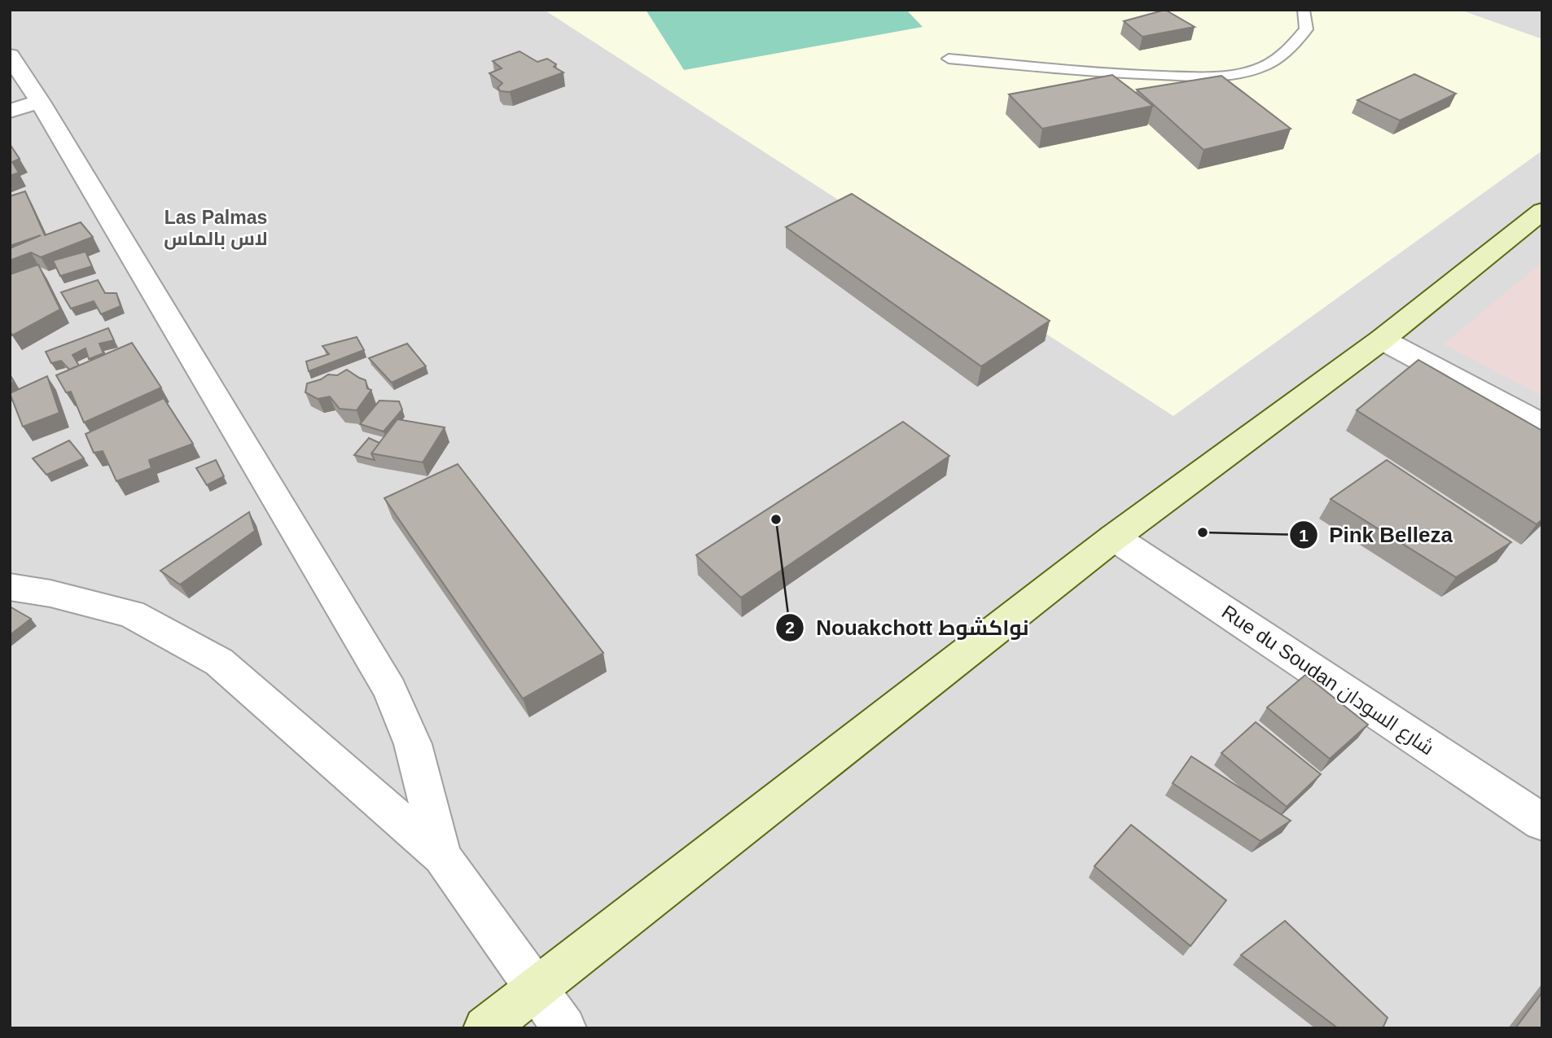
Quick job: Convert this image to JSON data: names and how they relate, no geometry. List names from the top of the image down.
{
  "streets": {
    "street": ["Rue du Soudan شارع السودان"]
  },
  "districts": ["Las Palmas لاس بالماس"],
  "places": ["Nouakchott نواكشوط", "Pink Belleza"]
}
